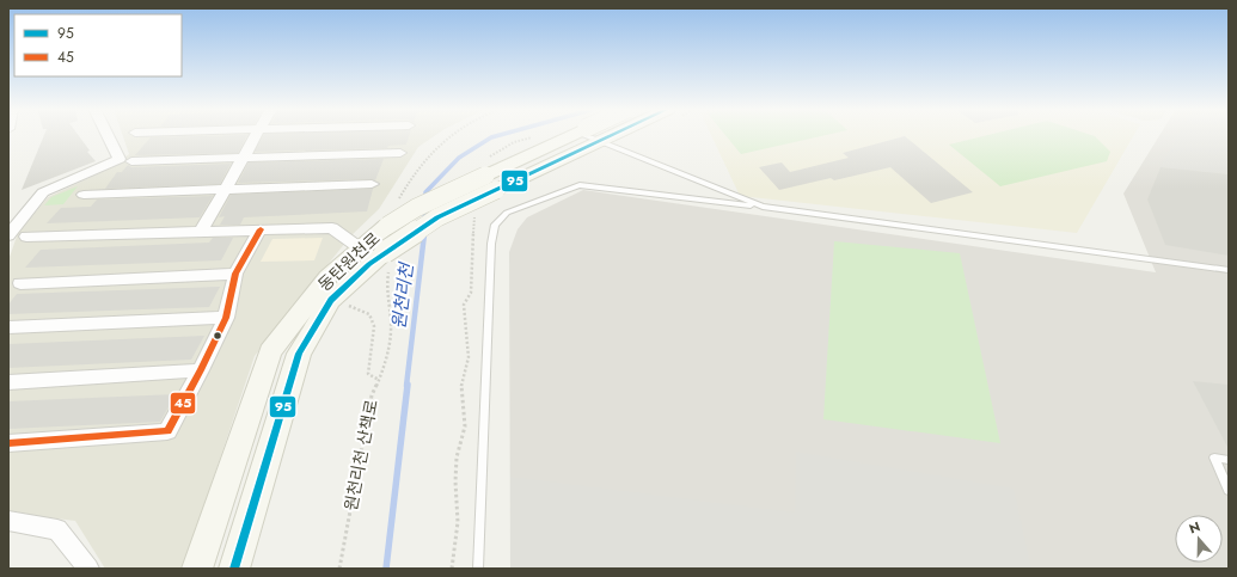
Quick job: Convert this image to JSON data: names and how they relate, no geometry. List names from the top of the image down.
{
  "streets": {
    "main road": ["동탄원천로"],
    "path": ["원천리천 산책로"]
  },
  "crossings": [
    ["동탄원천로", "원천리천 산책로"]
  ],
  "water": ["원천리천"],
  "lines": ["transit line 95", "transit line 45"],
  "legend": ["95", "45"],
  "north": "top"
}
